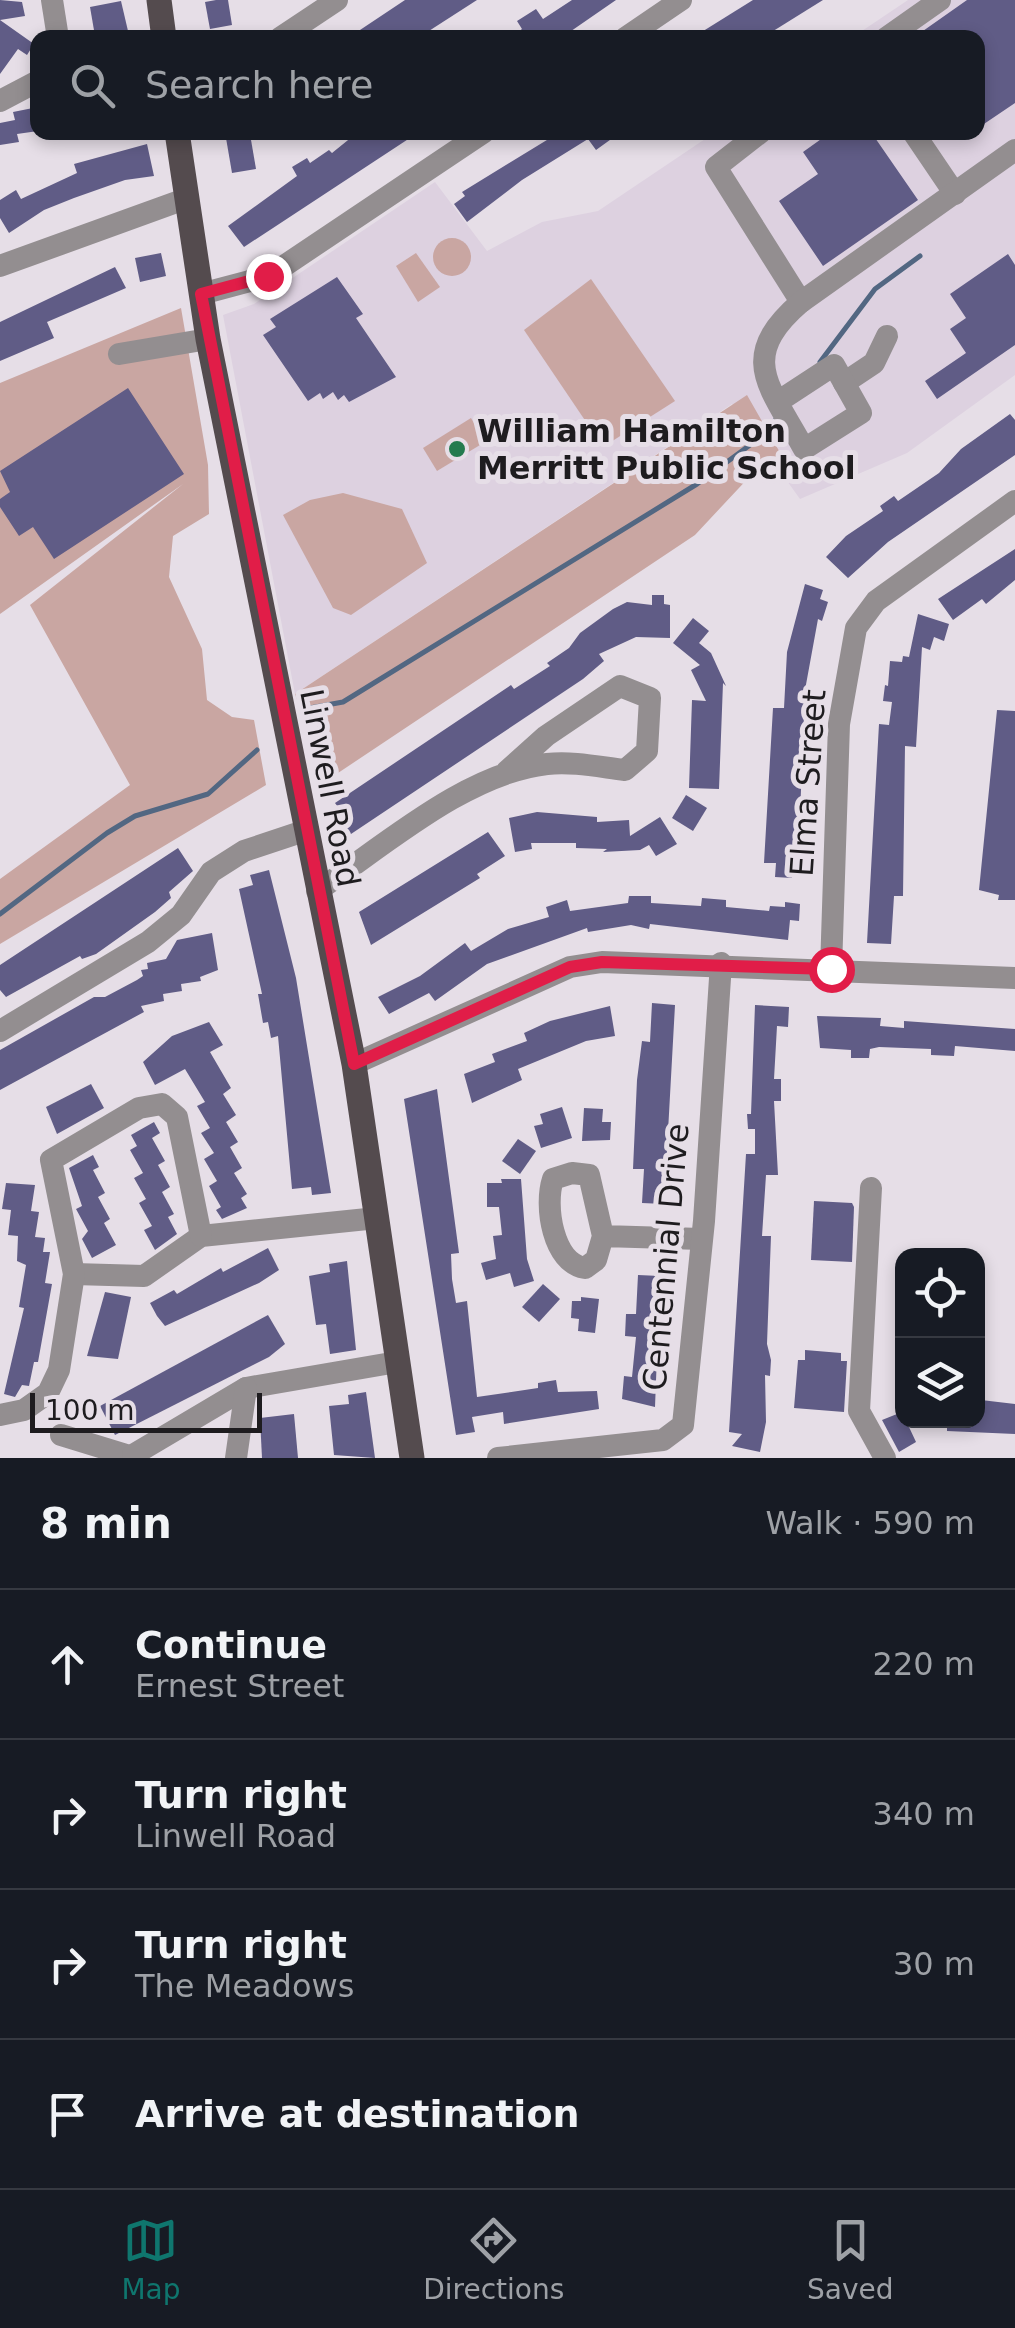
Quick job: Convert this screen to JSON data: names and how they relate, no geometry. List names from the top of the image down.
{
  "streets": {
    "main road": ["Linwell Road"],
    "street": ["Elma Street", "Centennial Drive"]
  },
  "places": ["William Hamilton Merritt Public School"],
  "scale_bar": "100 m",
  "page": {
    "search": "Search here",
    "scale": "100 m",
    "heading": ["8 min", "Walk · 590 m"],
    "list": [
      ["Continue", "Ernest Street", "220 m"],
      ["Turn right", "Linwell Road", "340 m"],
      ["Turn right", "The Meadows", "30 m"],
      "Arrive at destination"
    ],
    "nav": ["Map", "Directions", "Saved"]
  }
}
